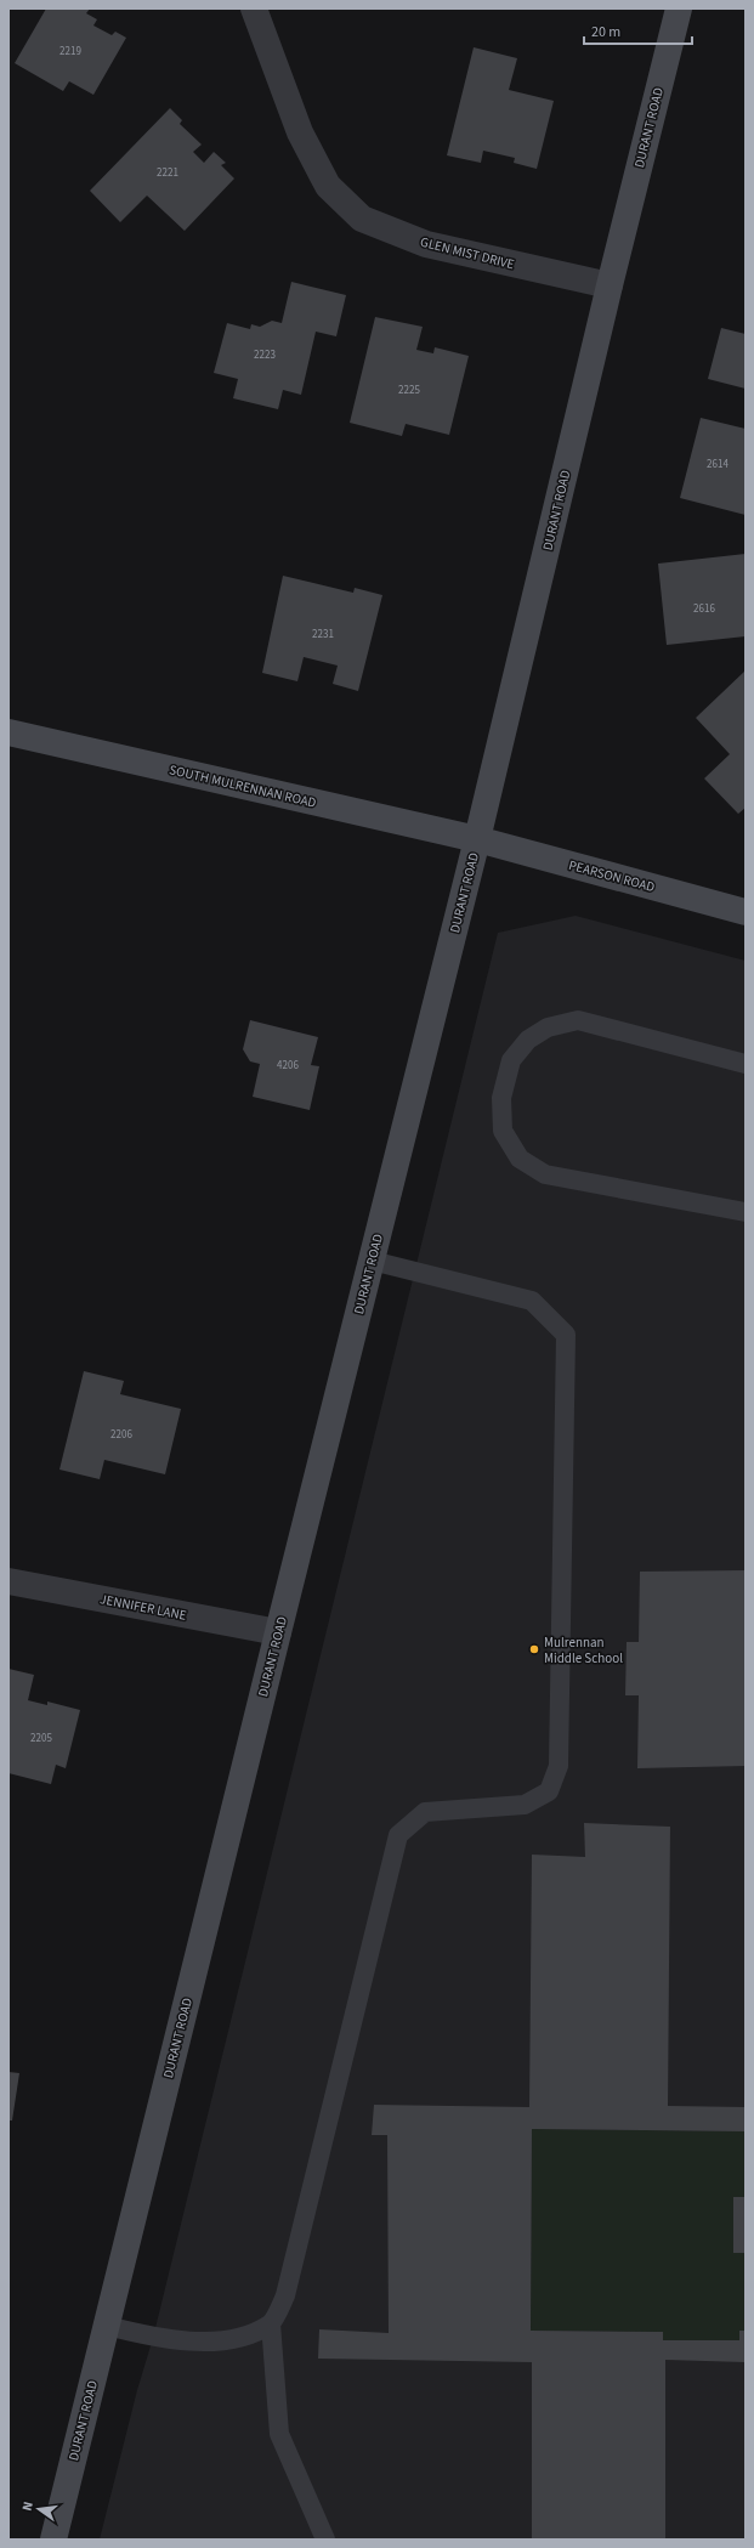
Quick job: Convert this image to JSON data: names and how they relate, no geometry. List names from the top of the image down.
{
  "streets": {
    "street": [
      "DURANT ROAD",
      "GLEN MIST DRIVE",
      "SOUTH MULRENNAN ROAD",
      "PEARSON ROAD",
      "JENNIFER LANE"
    ]
  },
  "crossings": [
    ["DURANT ROAD", "GLEN MIST DRIVE"],
    ["DURANT ROAD", "SOUTH MULRENNAN ROAD"],
    ["DURANT ROAD", "PEARSON ROAD"],
    ["DURANT ROAD", "JENNIFER LANE"],
    ["SOUTH MULRENNAN ROAD", "PEARSON ROAD"]
  ],
  "places": ["Mulrennan Middle School"],
  "house_numbers": [
    "2219",
    "2221",
    "2223",
    "2225",
    "2614",
    "2616",
    "2231",
    "4206",
    "2206",
    "2205"
  ],
  "scale_bar": "20 m",
  "north": "left"
}
